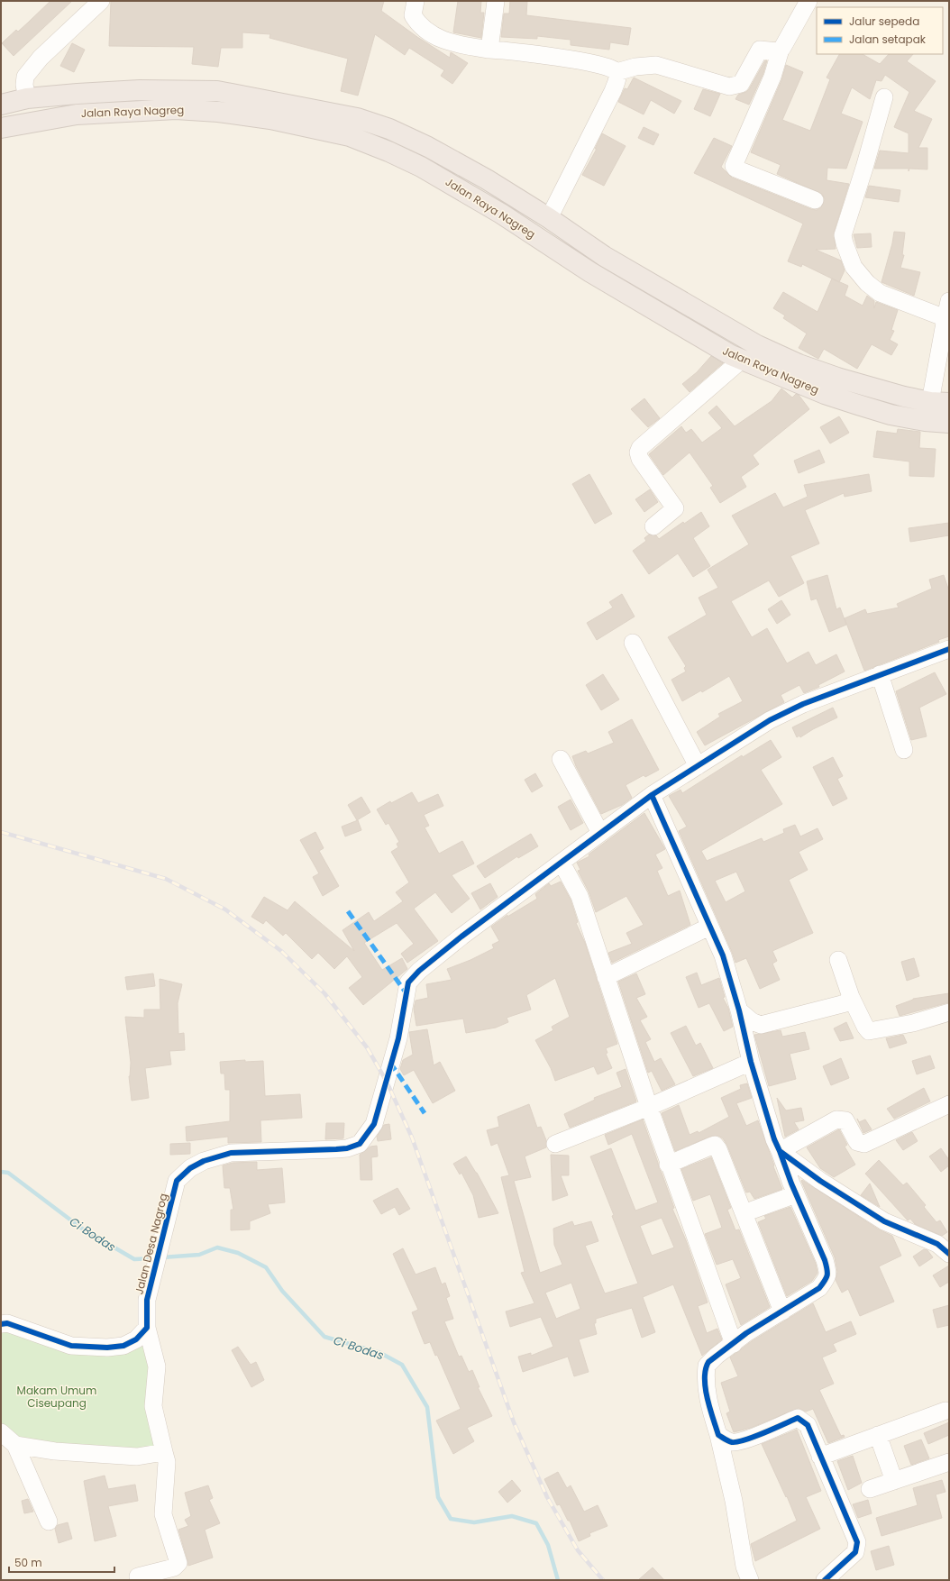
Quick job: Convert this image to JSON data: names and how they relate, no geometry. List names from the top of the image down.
{
  "streets": {
    "highway": ["Jalan Raya Nagreg"],
    "street": ["Jalan Desa Nagrog"]
  },
  "water": ["Ci Bodas"],
  "parks": ["Makam Umum Ciseupang"],
  "legend": ["Jalur sepeda", "Jalan setapak"],
  "scale_bar": "50 m"
}
